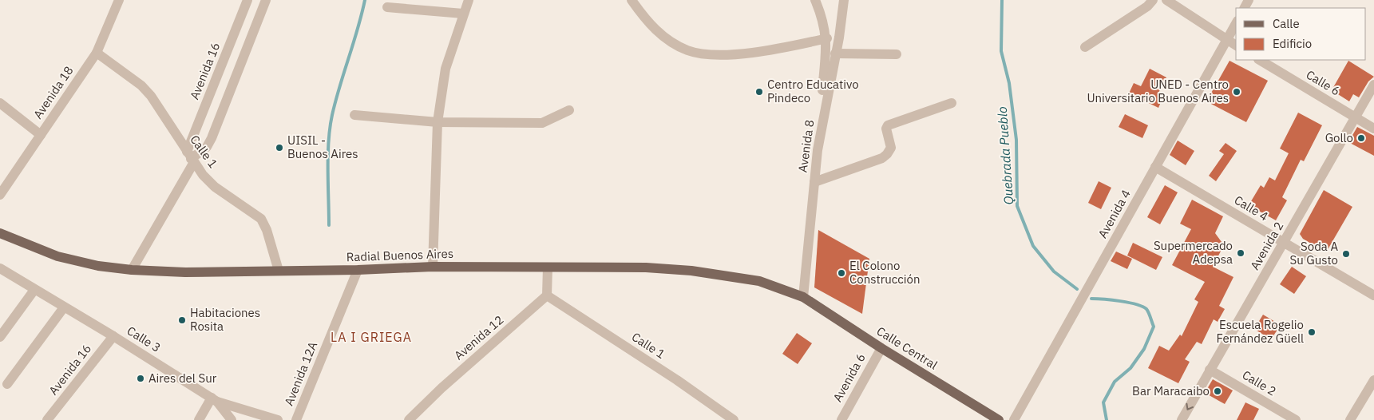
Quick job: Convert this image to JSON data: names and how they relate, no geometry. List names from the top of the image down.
{
  "streets": {
    "main road": ["Radial Buenos Aires", "Calle Central"],
    "street": [
      "Avenida 16",
      "Calle 6",
      "Avenida 18",
      "Avenida 8",
      "Calle 1",
      "Calle 4",
      "Avenida 4",
      "Avenida 2",
      "Avenida 12",
      "Calle 3",
      "Avenida 12A",
      "Avenida 6",
      "Calle 2"
    ]
  },
  "crossings": [
    ["Avenida 16", "Calle 1"],
    ["Avenida 16", "Radial Buenos Aires"],
    ["Avenida 16", "Calle 3"],
    ["Calle 6", "Avenida 2"],
    ["Avenida 18", "Calle 1"],
    ["Avenida 8", "Radial Buenos Aires"],
    ["Avenida 8", "Calle Central"],
    ["Calle 1", "Radial Buenos Aires"],
    ["Calle 1", "Avenida 12"],
    ["Calle 4", "Avenida 4"],
    ["Calle 4", "Avenida 2"],
    ["Avenida 2", "Calle 2"],
    ["Radial Buenos Aires", "Calle Central"],
    ["Radial Buenos Aires", "Avenida 12A"],
    ["Calle Central", "Avenida 6"]
  ],
  "districts": ["LA I GRIEGA"],
  "water": ["Quebrada Pueblo"],
  "places": [
    "Centro Educativo Pindeco",
    "UNED - Centro Universitario Buenos Aires",
    "Gollo",
    "UISIL - Buenos Aires",
    "Supermercado Adepsa",
    "Soda A Su Gusto",
    "El Colono Construcción",
    "Habitaciones Rosita",
    "Escuela Rogelio Fernández Güell",
    "Aires del Sur",
    "Bar Maracaibo"
  ],
  "legend": ["Calle", "Edificio"]
}
